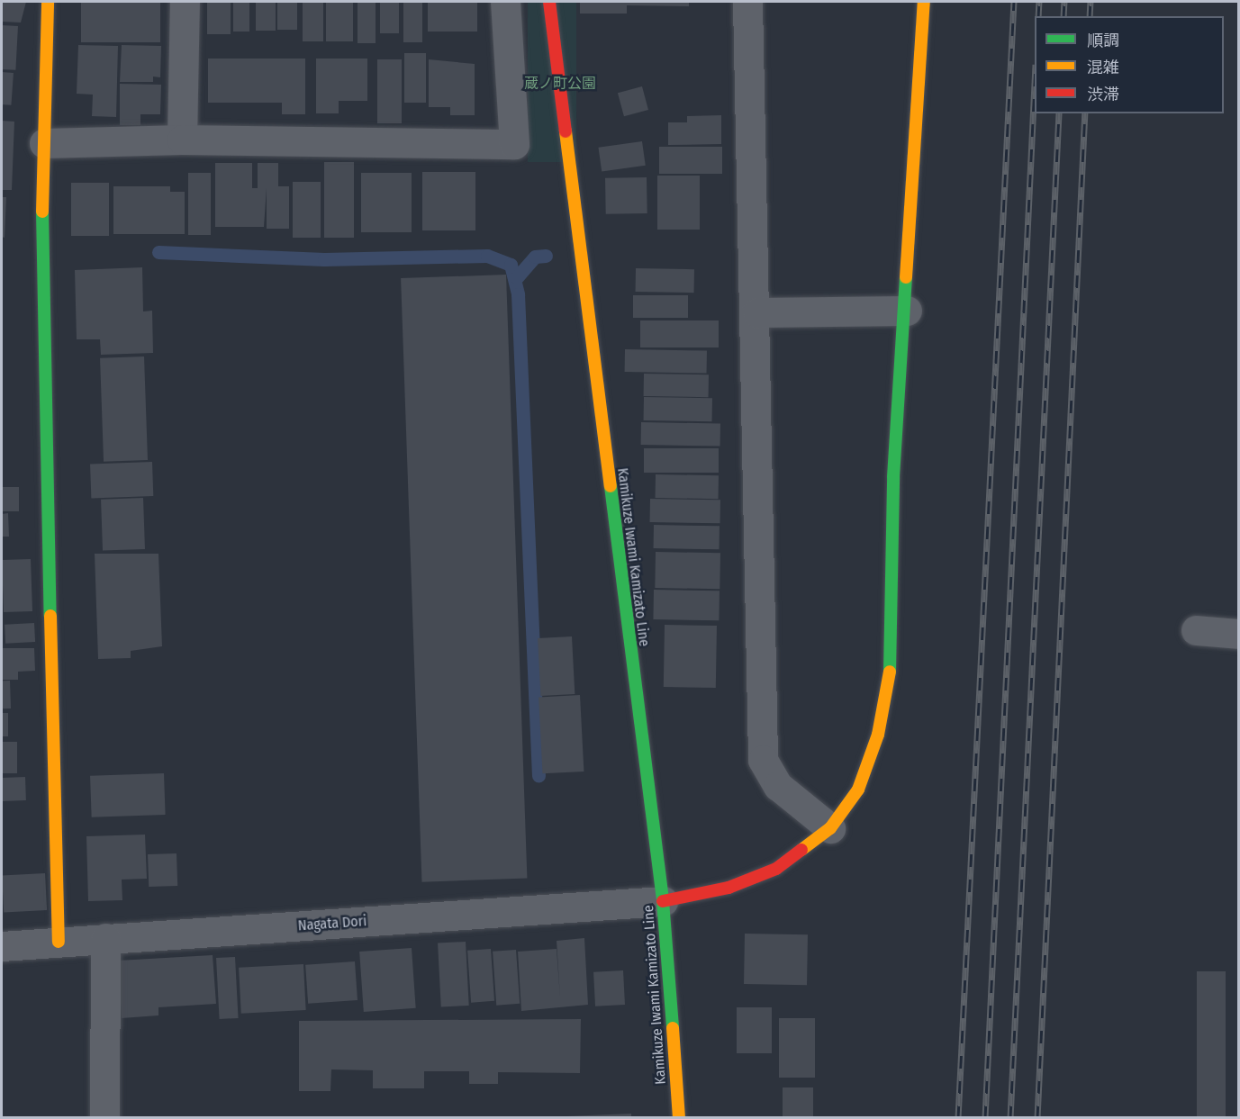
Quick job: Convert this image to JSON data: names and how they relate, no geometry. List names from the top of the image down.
{
  "streets": {
    "street": ["Kamikuze Iwami Kamizato Line", "Nagata Dori"]
  },
  "crossings": [
    ["Kamikuze Iwami Kamizato Line", "Nagata Dori"]
  ],
  "parks": ["蔵ノ町公園"],
  "legend": ["順調", "混雑", "渋滞"]
}
